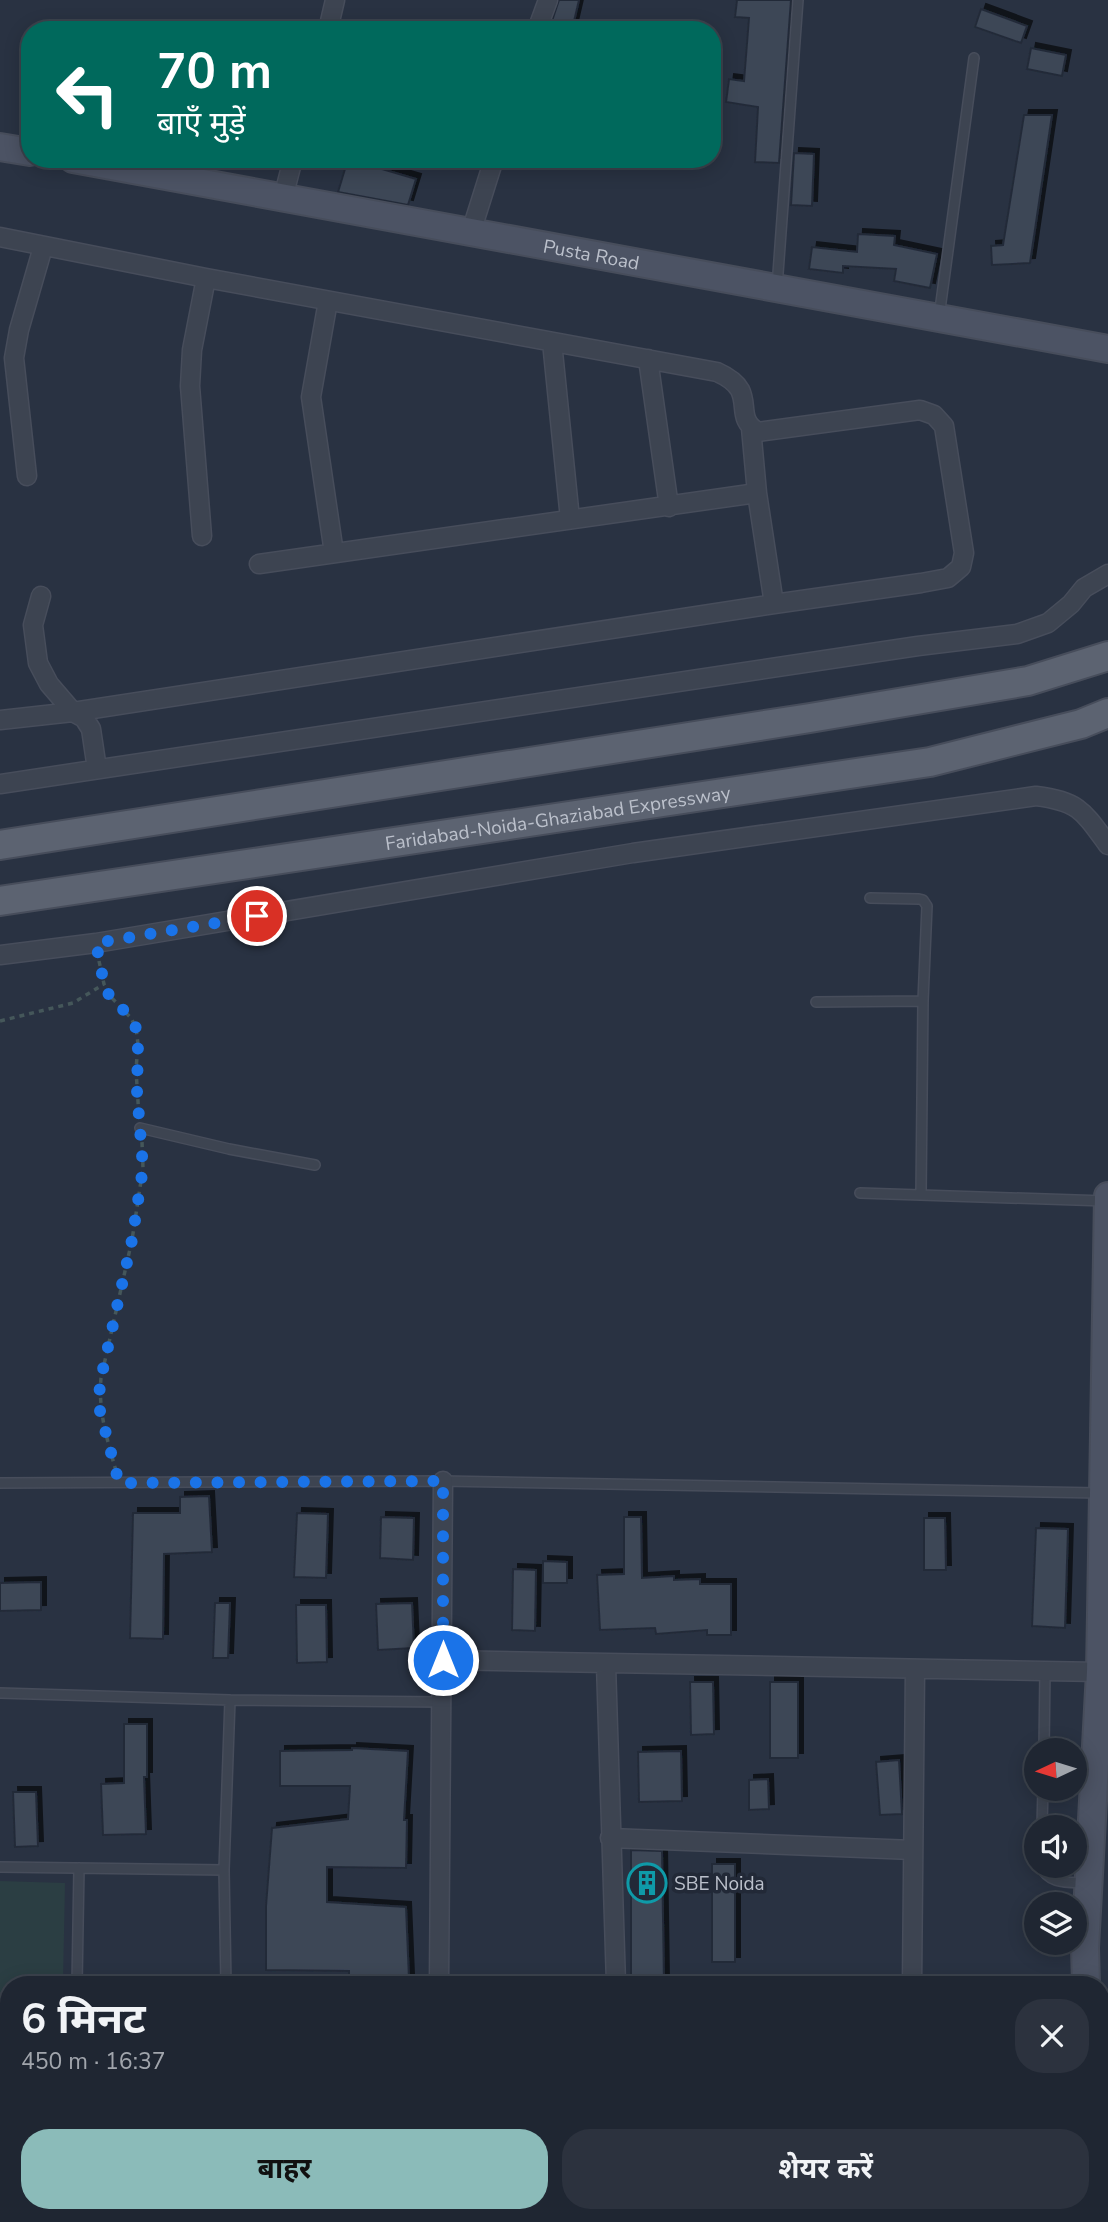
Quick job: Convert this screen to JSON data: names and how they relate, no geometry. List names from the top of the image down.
{
  "streets": {
    "main road": ["Faridabad-Noida-Ghaziabad Expressway"],
    "street": ["Pusta Road"]
  },
  "places": {
    "building": ["SBE Noida"]
  },
  "north": "left",
  "page": {
    "turn": ["70 m", "बाएँ मुड़ें"],
    "heading": ["6 मिनट", "450 m · 16:37"],
    "buttons": ["बाहर", "शेयर करें"]
  }
}
